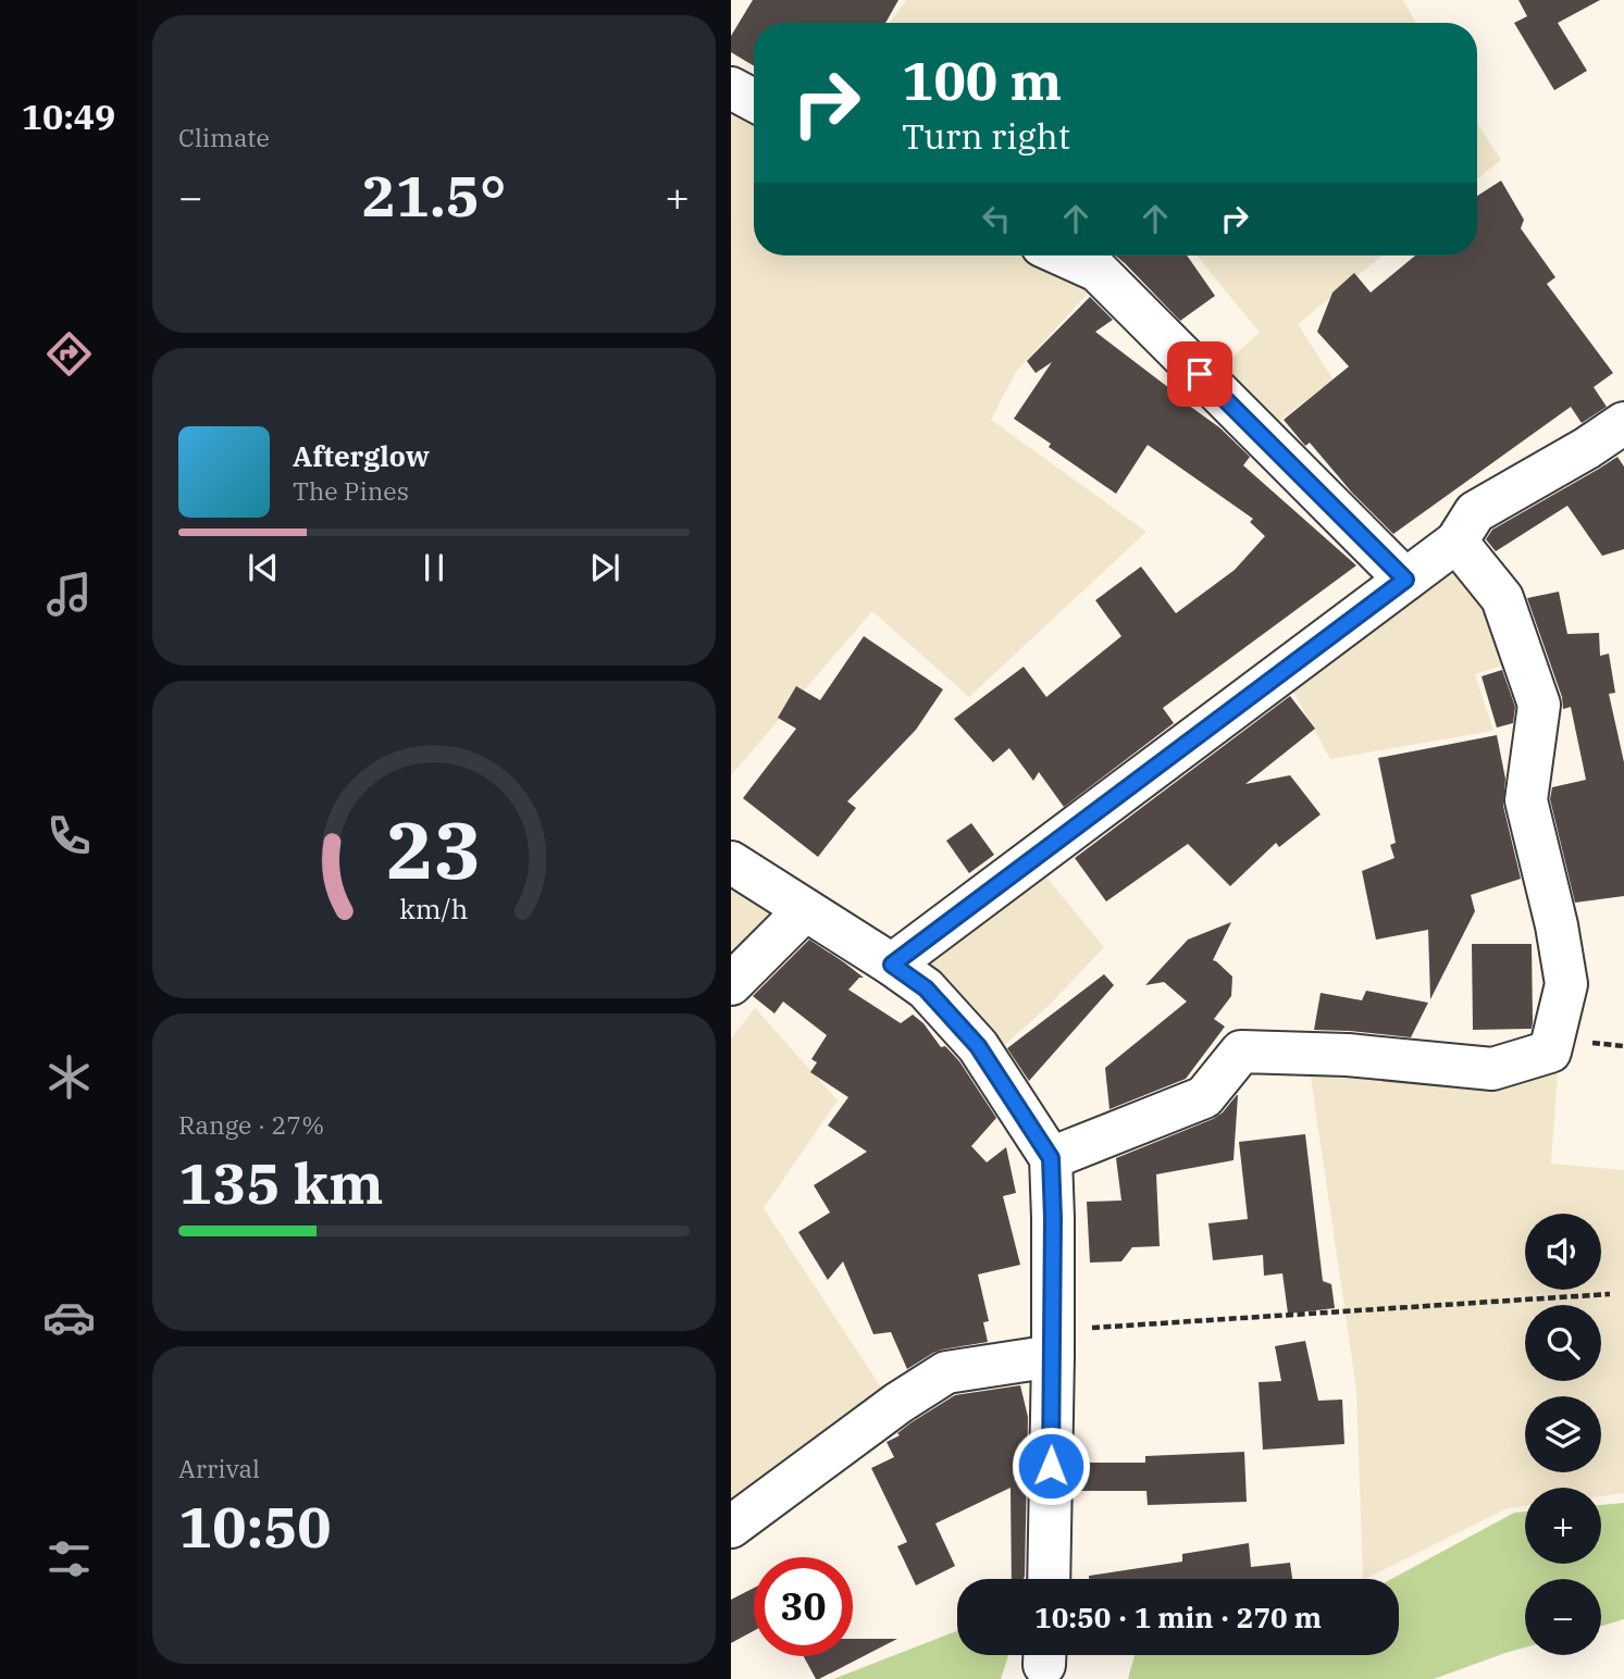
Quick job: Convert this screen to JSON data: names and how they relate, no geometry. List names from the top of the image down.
{
  "page": {
    "tabs": "10:49",
    "tile": [
      "Climate",
      ["Range · 27%", "135 km"],
      ["Arrival", "10:50"]
    ],
    "turn": ["100 m", "Turn right"],
    "heat": ["−", "21.5°", "+"],
    "song": ["Afterglow", "The Pines"],
    "map_buttons": ["+", "−"],
    "limit": "30",
    "trip": "10:50 · 1 min · 270 m",
    "gauge": ["23", "km/h"]
  }
}
